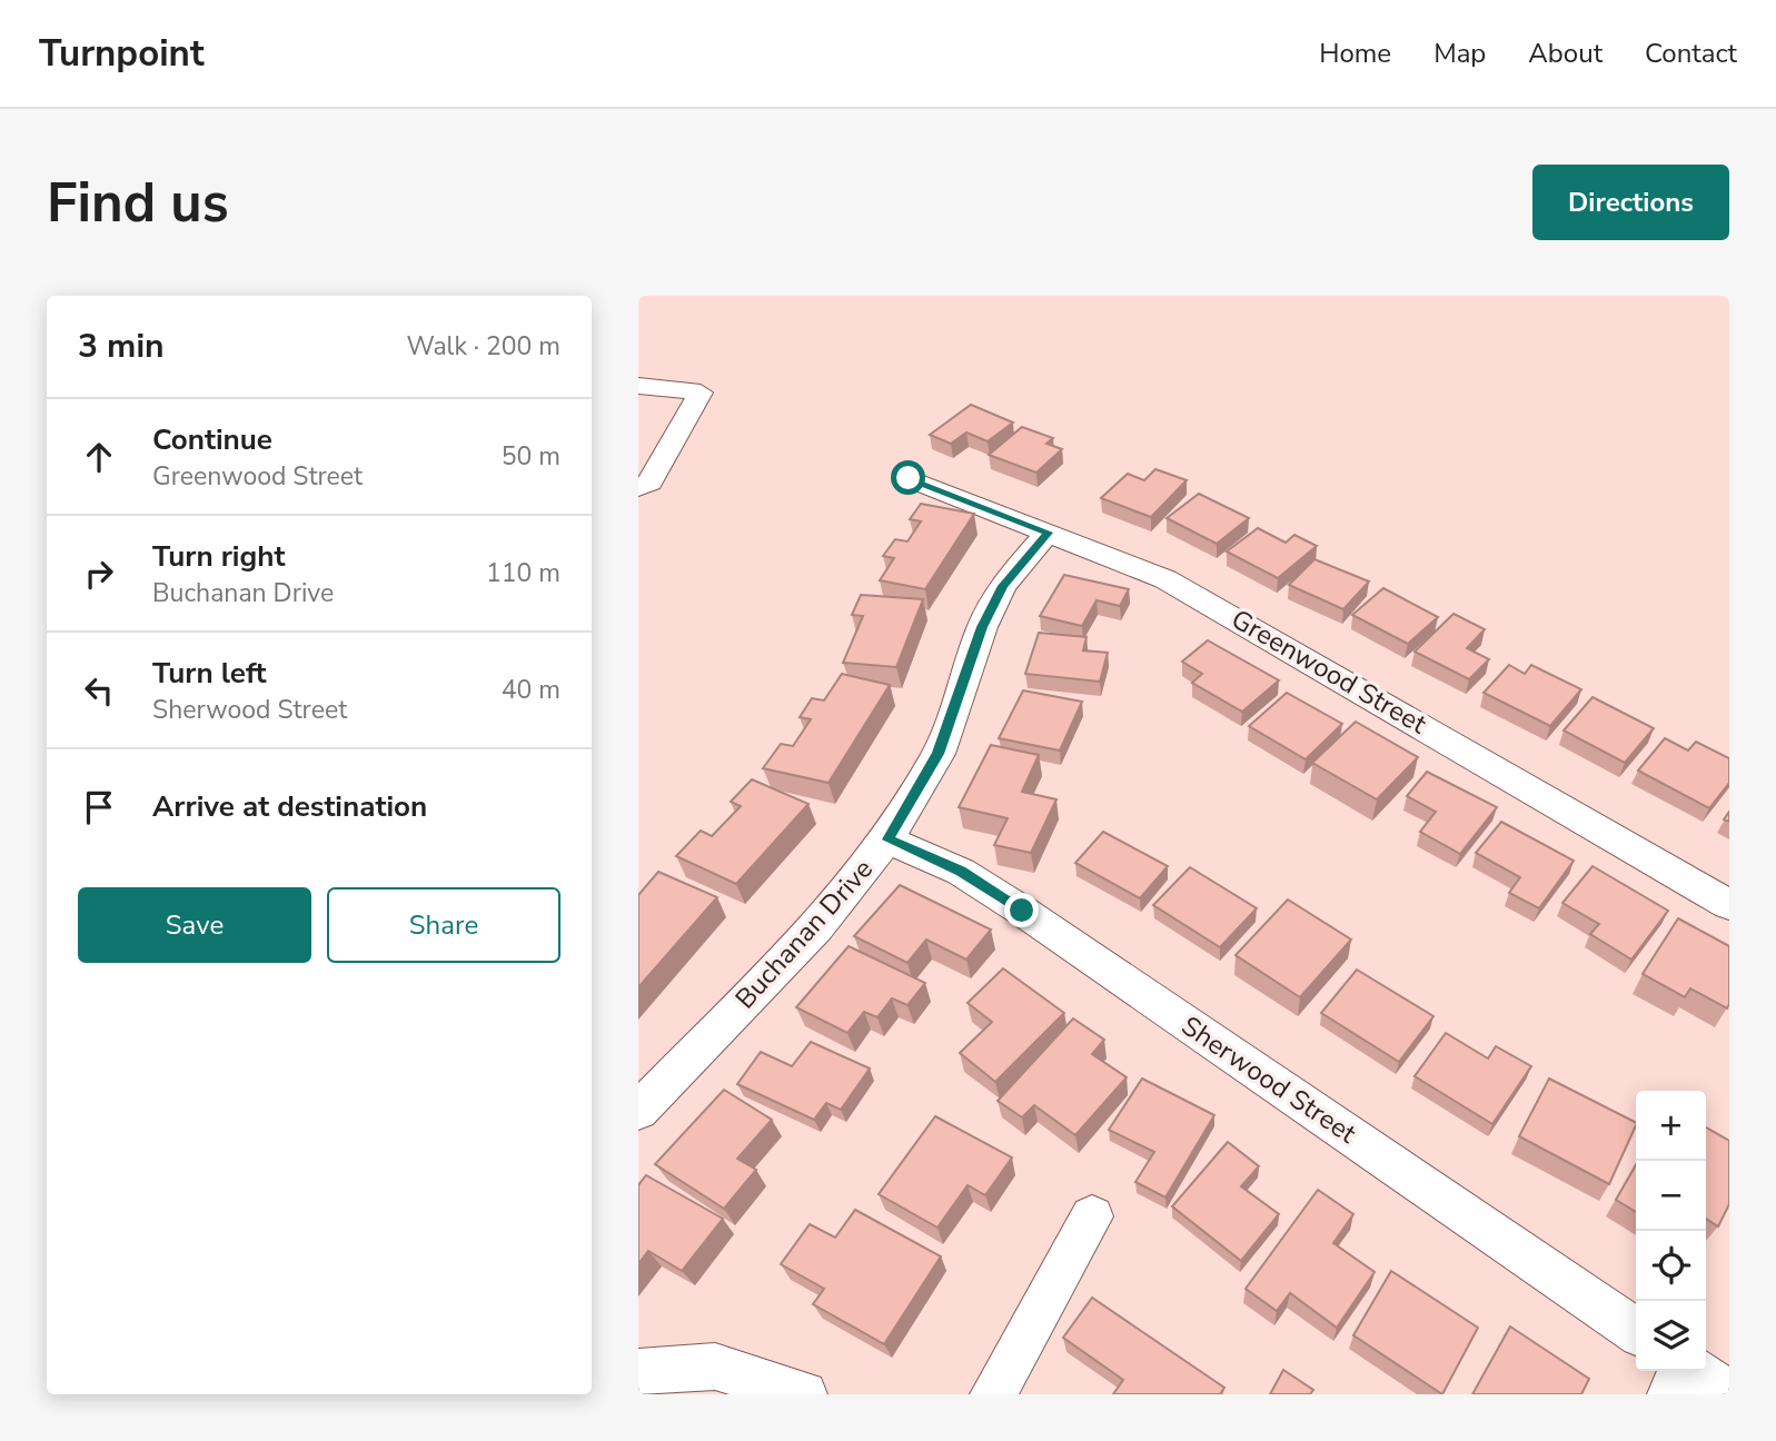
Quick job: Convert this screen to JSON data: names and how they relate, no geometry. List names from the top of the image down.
{
  "streets": {
    "street": ["Greenwood Street", "Buchanan Drive", "Sherwood Street"]
  },
  "crossings": [
    ["Greenwood Street", "Buchanan Drive"],
    ["Buchanan Drive", "Sherwood Street"]
  ],
  "page": {
    "header": "Turnpoint",
    "nav": [
      "Home",
      "Map",
      "About",
      "Contact"
    ],
    "buttons": [
      "Directions",
      ["Save", "Share"]
    ],
    "title": "Find us",
    "heading": ["3 min", "Walk · 200 m"],
    "list": [
      ["Continue", "Greenwood Street", "50 m"],
      ["Turn right", "Buchanan Drive", "110 m"],
      ["Turn left", "Sherwood Street", "40 m"],
      "Arrive at destination"
    ],
    "map_buttons": ["+", "−"]
  }
}
